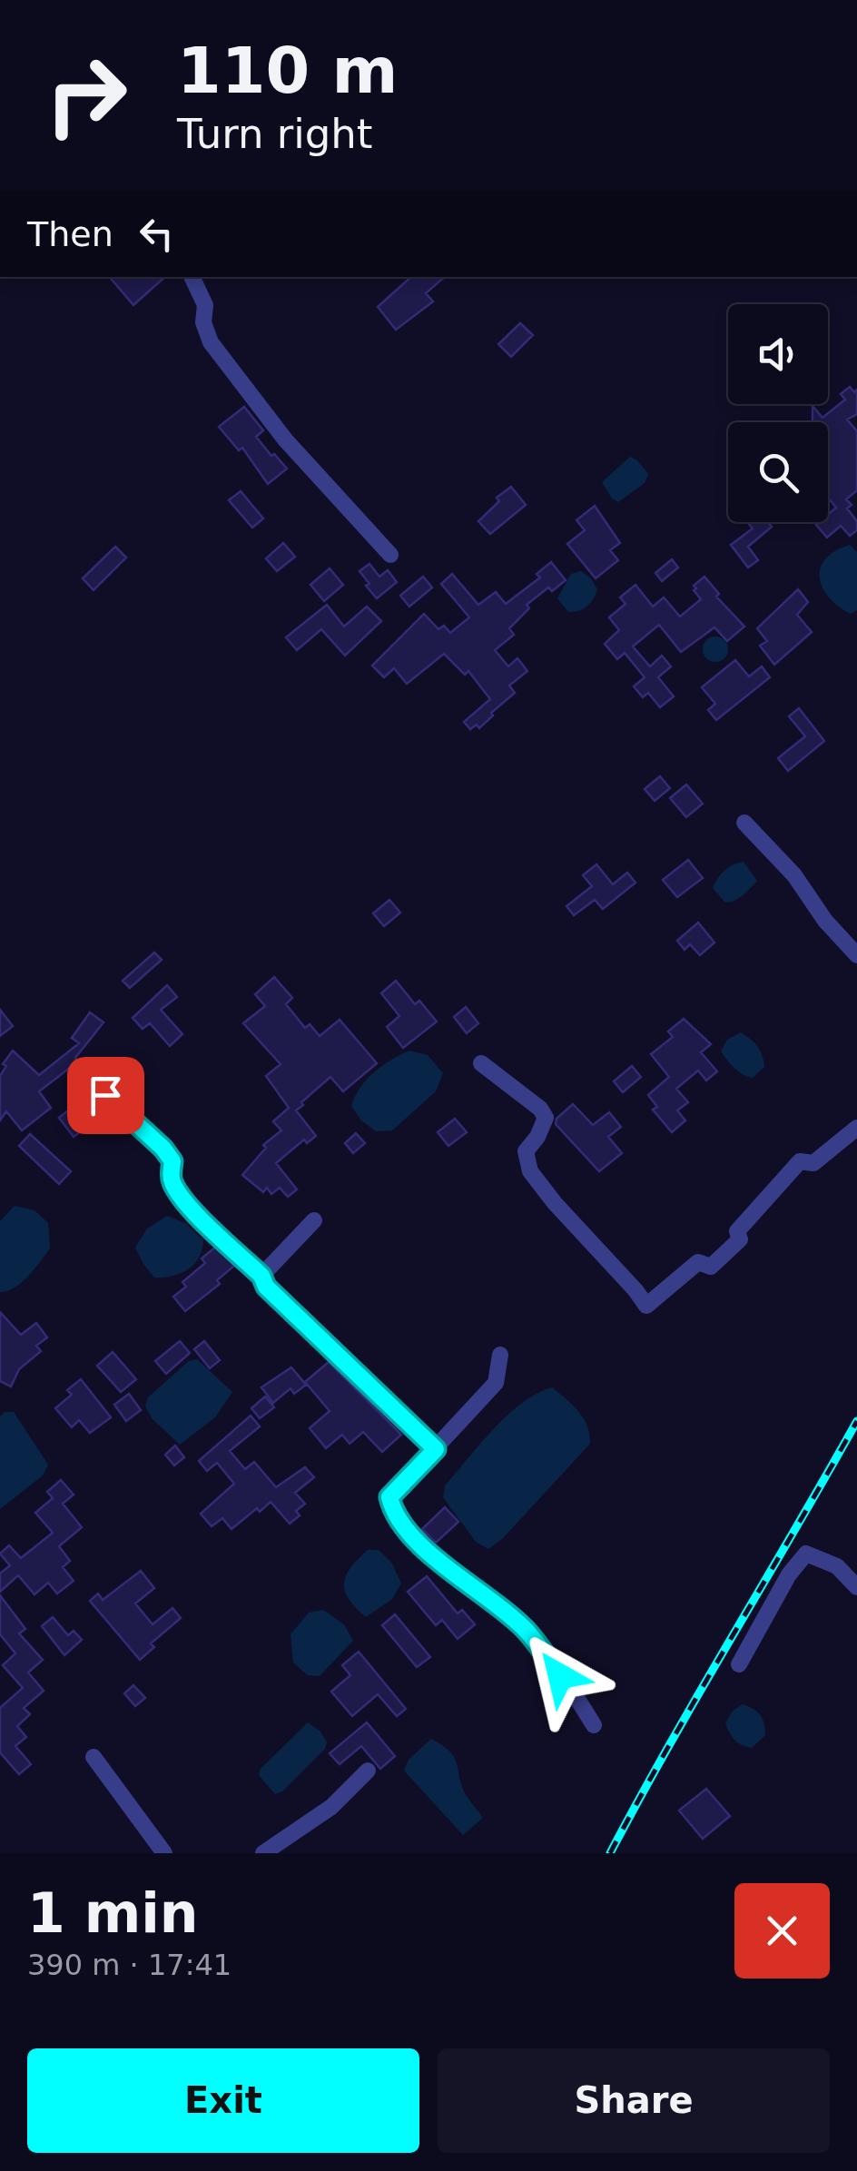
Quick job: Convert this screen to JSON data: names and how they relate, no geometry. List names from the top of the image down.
{
  "page": {
    "turn": ["110 m", "Turn right"],
    "then": "Then",
    "heading": ["1 min", "390 m · 17:41"],
    "buttons": ["Exit", "Share"]
  }
}
